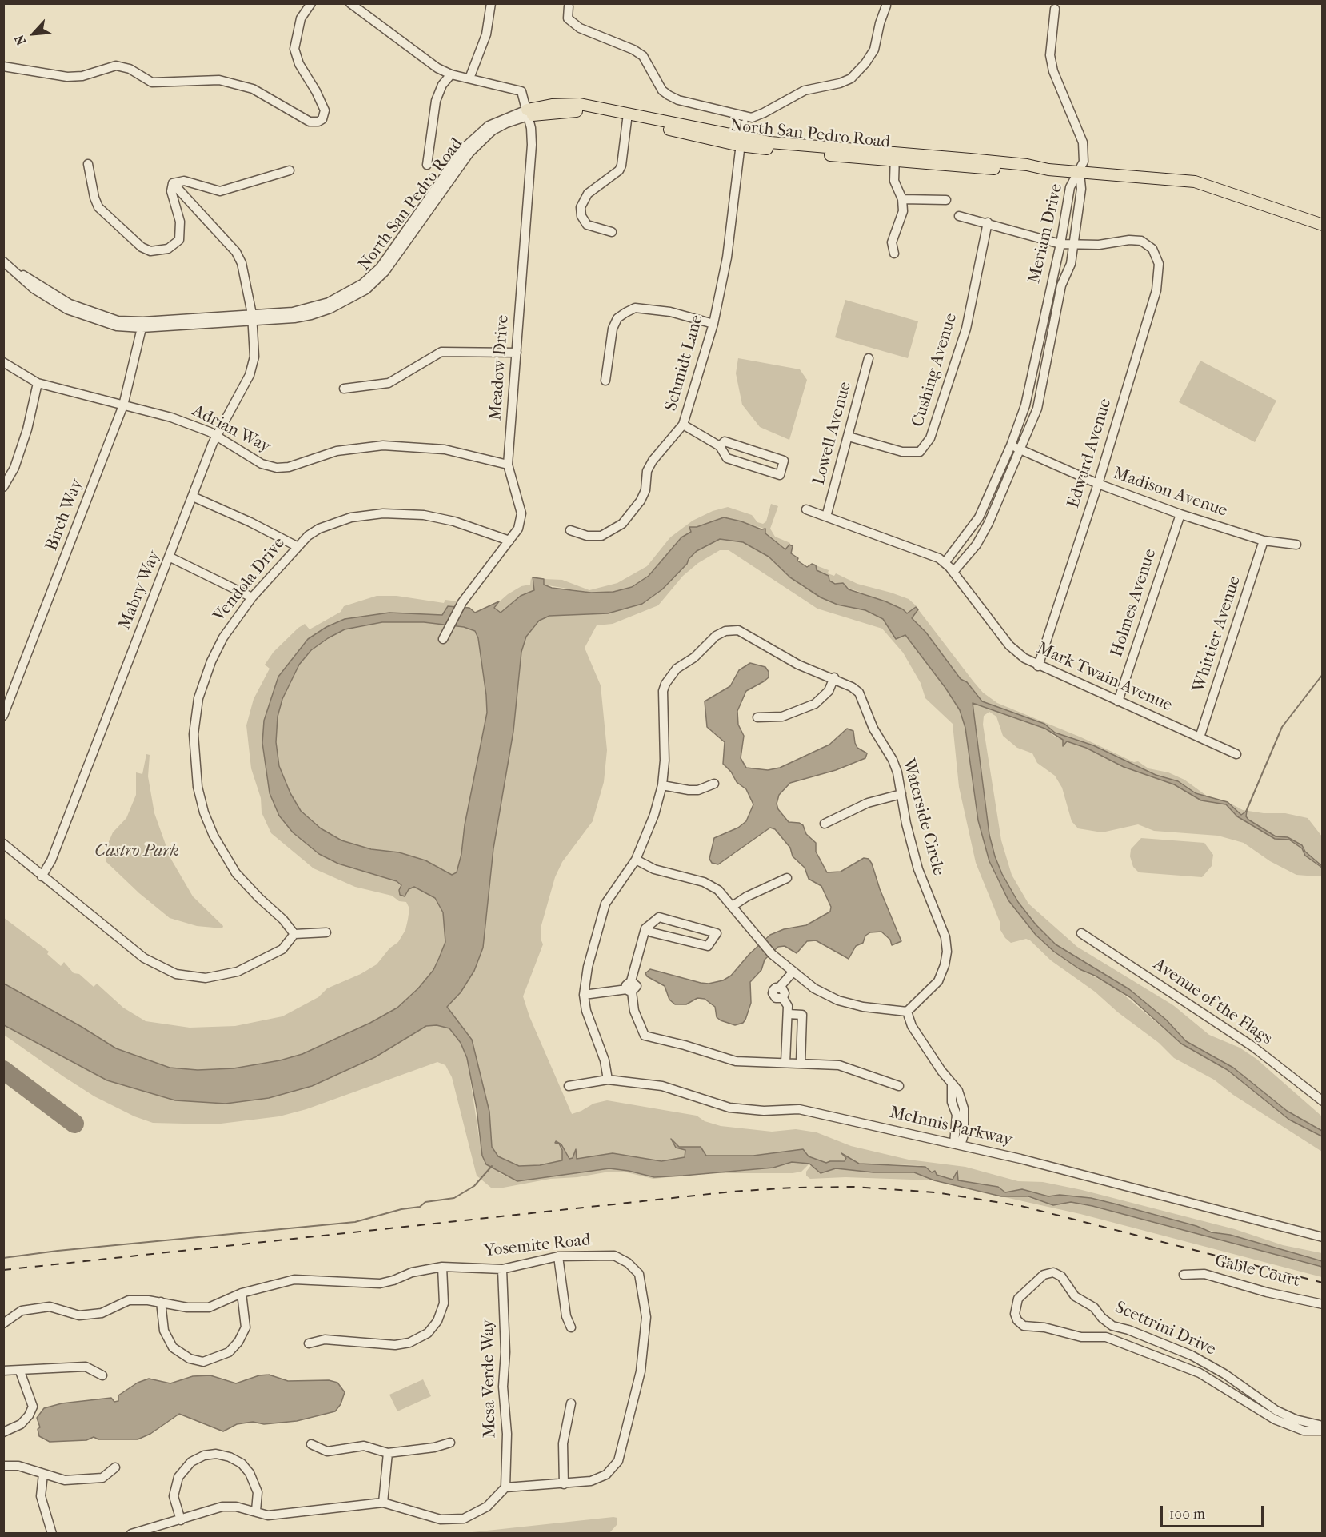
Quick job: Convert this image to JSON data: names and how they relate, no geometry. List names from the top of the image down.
{
  "streets": {
    "main road": ["North San Pedro Road"],
    "street": [
      "Meriam Drive",
      "Schmidt Lane",
      "Meadow Drive",
      "Cushing Avenue",
      "Adrian Way",
      "Lowell Avenue",
      "Edward Avenue",
      "Madison Avenue",
      "Birch Way",
      "Vendola Drive",
      "Mabry Way",
      "Holmes Avenue",
      "Whittier Avenue",
      "Mark Twain Avenue",
      "Waterside Circle",
      "Avenue of the Flags",
      "McInnis Parkway",
      "Yosemite Road",
      "Gable Court",
      "Scettrini Drive",
      "Mesa Verde Way"
    ]
  },
  "crossings": [
    ["North San Pedro Road", "Meriam Drive"],
    ["North San Pedro Road", "Schmidt Lane"],
    ["North San Pedro Road", "Meadow Drive"],
    ["North San Pedro Road", "Birch Way"],
    ["North San Pedro Road", "Mabry Way"],
    ["Meriam Drive", "Edward Avenue"],
    ["Meriam Drive", "Madison Avenue"],
    ["Meriam Drive", "Mark Twain Avenue"],
    ["Meadow Drive", "Adrian Way"],
    ["Meadow Drive", "Vendola Drive"],
    ["Cushing Avenue", "Lowell Avenue"],
    ["Adrian Way", "Birch Way"],
    ["Adrian Way", "Mabry Way"],
    ["Lowell Avenue", "Mark Twain Avenue"],
    ["Edward Avenue", "Madison Avenue"],
    ["Edward Avenue", "Mark Twain Avenue"],
    ["Madison Avenue", "Holmes Avenue"],
    ["Madison Avenue", "Whittier Avenue"],
    ["Holmes Avenue", "Mark Twain Avenue"],
    ["Whittier Avenue", "Mark Twain Avenue"],
    ["Waterside Circle", "McInnis Parkway"],
    ["Yosemite Road", "Mesa Verde Way"]
  ],
  "parks": ["Castro Park"],
  "scale_bar": "100 m",
  "north": "bottom left"
}
